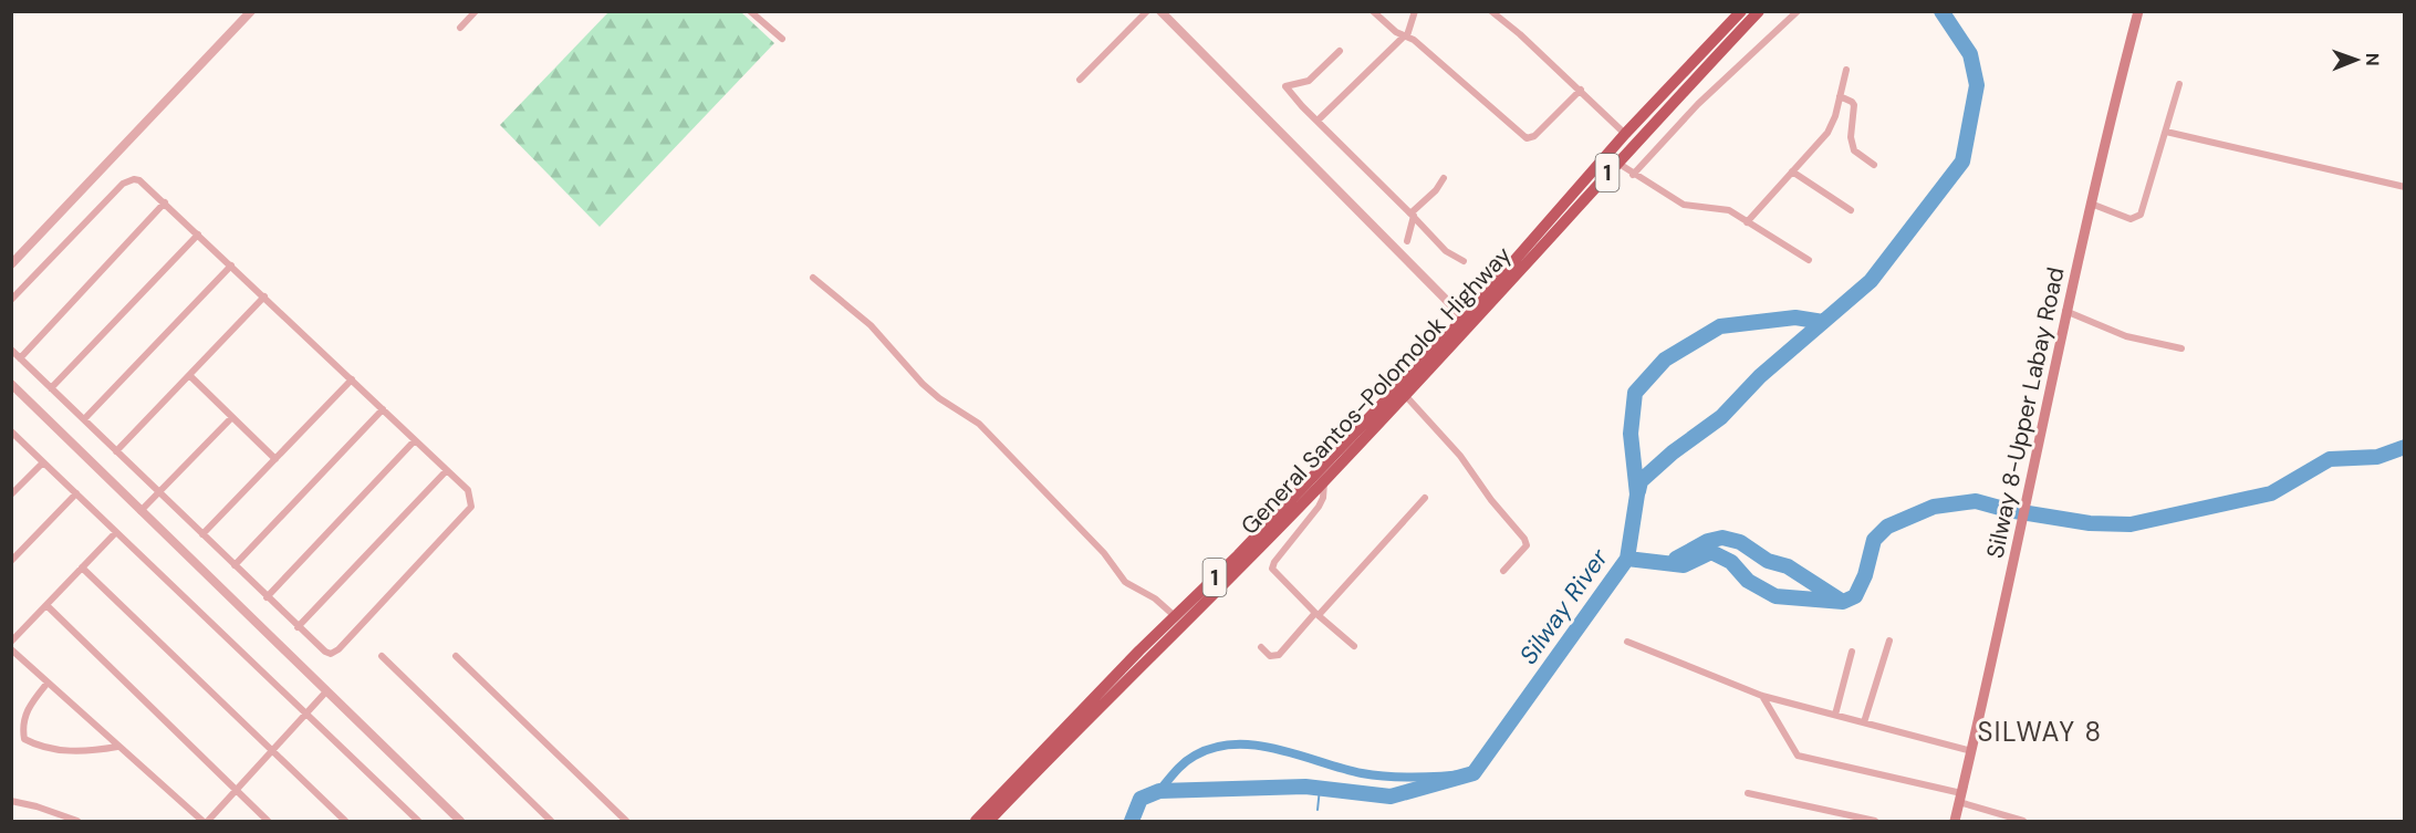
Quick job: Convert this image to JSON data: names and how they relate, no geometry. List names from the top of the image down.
{
  "streets": {
    "highway": ["1", "General Santos-Polomolok Highway"],
    "main road": ["Silway 8-Upper Labay Road"]
  },
  "crossings": [
    ["1", "General Santos-Polomolok Highway"]
  ],
  "districts": ["SILWAY 8"],
  "water": ["Silway River"],
  "north": "right"
}
